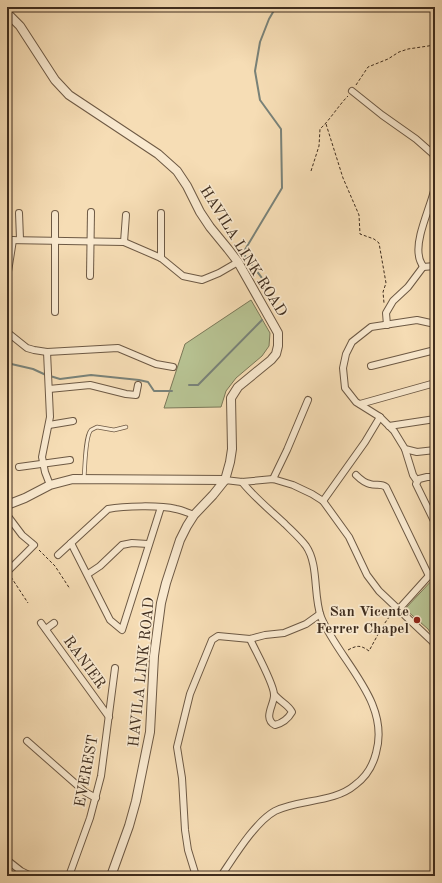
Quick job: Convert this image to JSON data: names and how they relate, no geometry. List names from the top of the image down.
{
  "streets": {
    "street": ["HAVILA LINK ROAD", "RANIER", "EVEREST"]
  },
  "crossings": [
    ["RANIER", "EVEREST"]
  ],
  "places": ["San Vicente Ferrer Chapel"]
}
